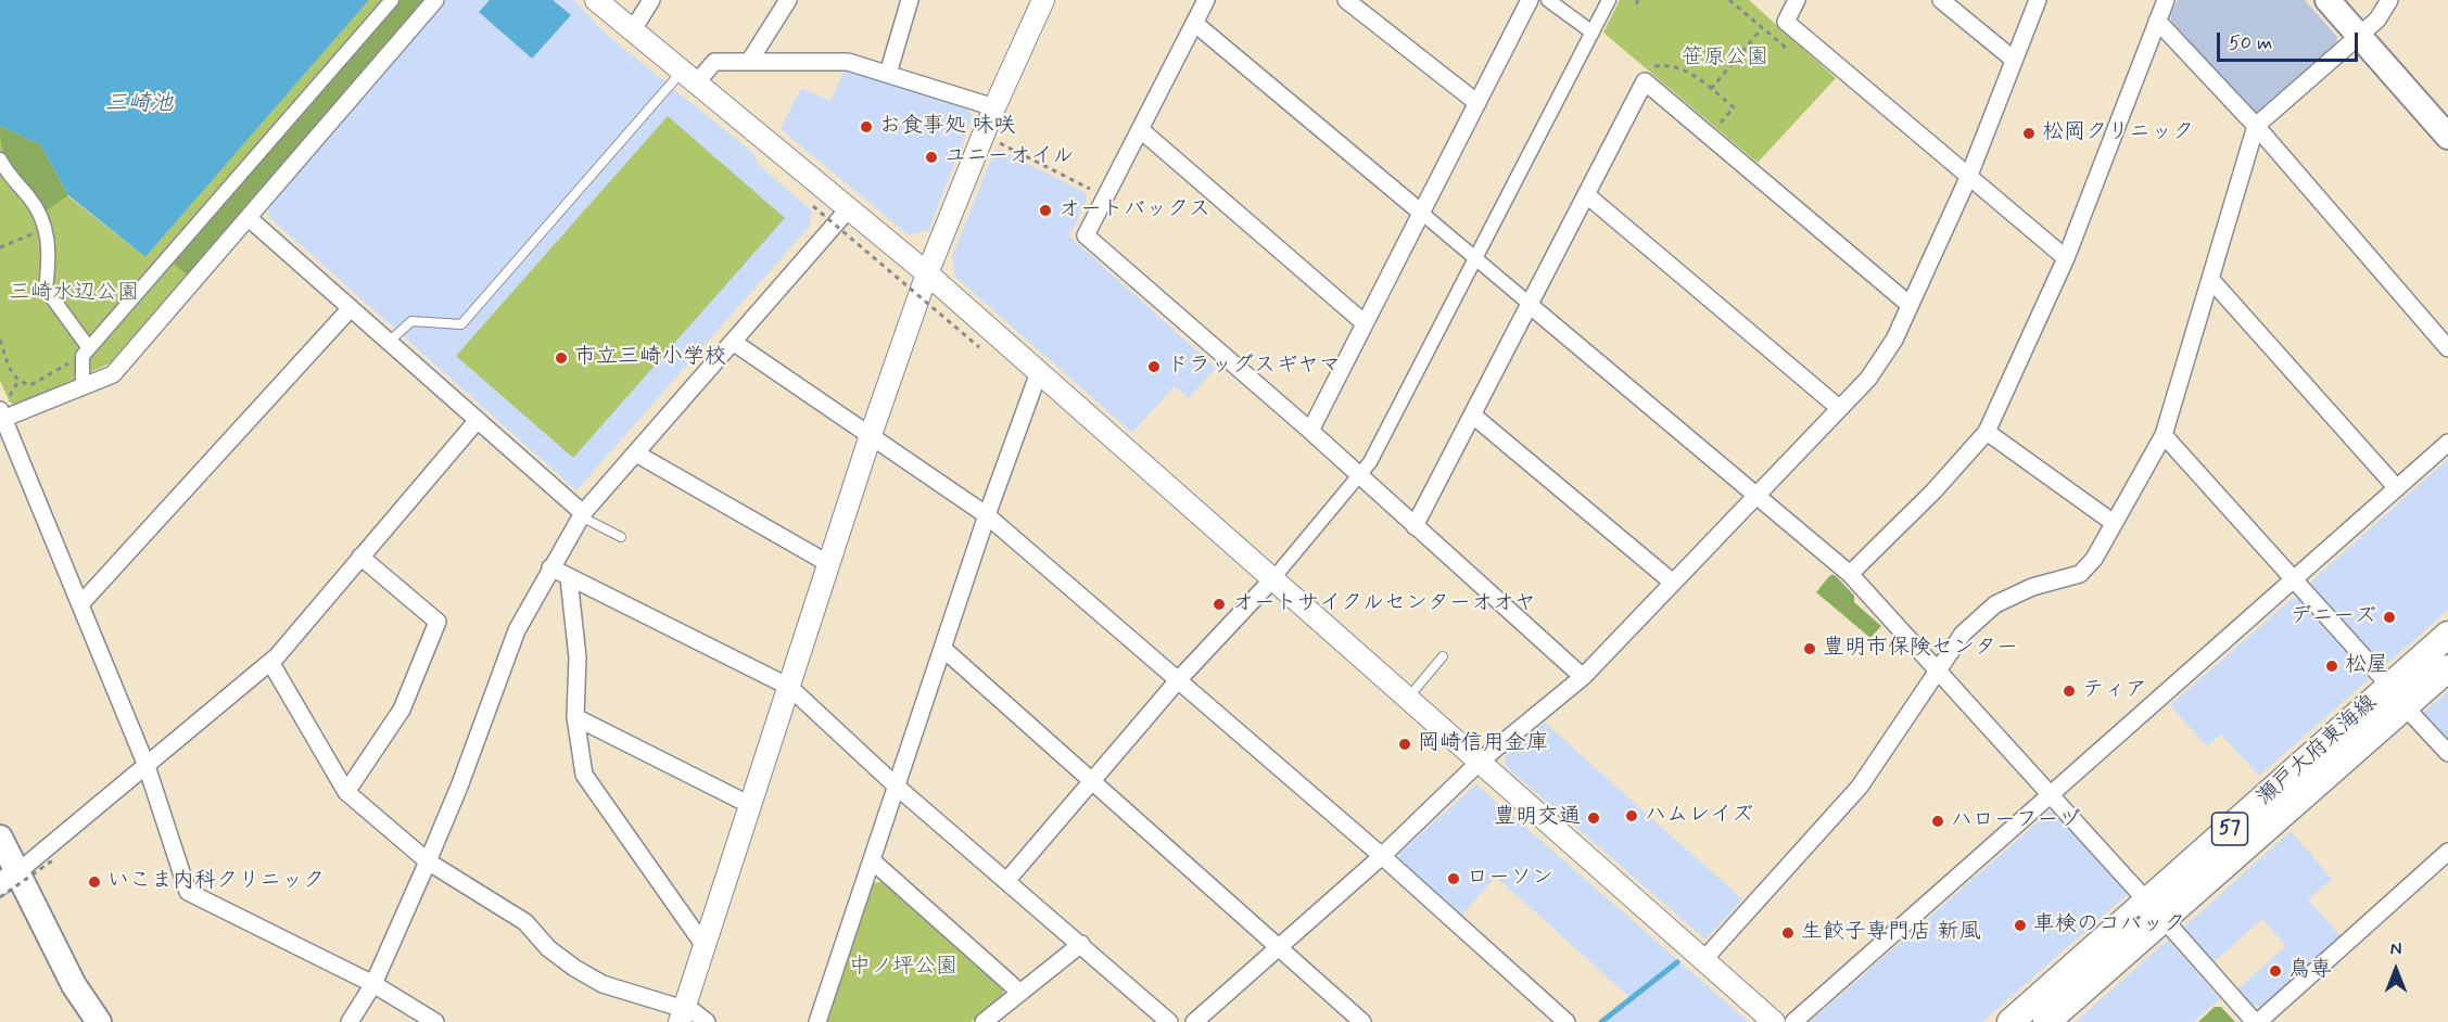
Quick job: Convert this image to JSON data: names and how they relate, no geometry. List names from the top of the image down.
{
  "streets": {
    "main road": ["瀬戸大府東海線", "57"]
  },
  "water": ["三崎池"],
  "parks": ["笹原公園", "三崎水辺公園", "中ノ坪公園"],
  "places": [
    "お食事処 味咲",
    "松岡クリニック",
    "ユニーオイル",
    "オートバックス",
    "市立三崎小学校",
    "ドラッグスギヤマ",
    "オートサイクルセンターオオヤ",
    "デニーズ",
    "豊明市保険センター",
    "松屋",
    "ティア",
    "岡崎信用金庫",
    "ハムレイズ",
    "豊明交通",
    "ハローフーヅ",
    "ローソン",
    "いこま内科クリニック",
    "車検のコバック",
    "生餃子専門店 新風",
    "鳥専"
  ],
  "scale_bar": "50 m",
  "north": "top"
}
